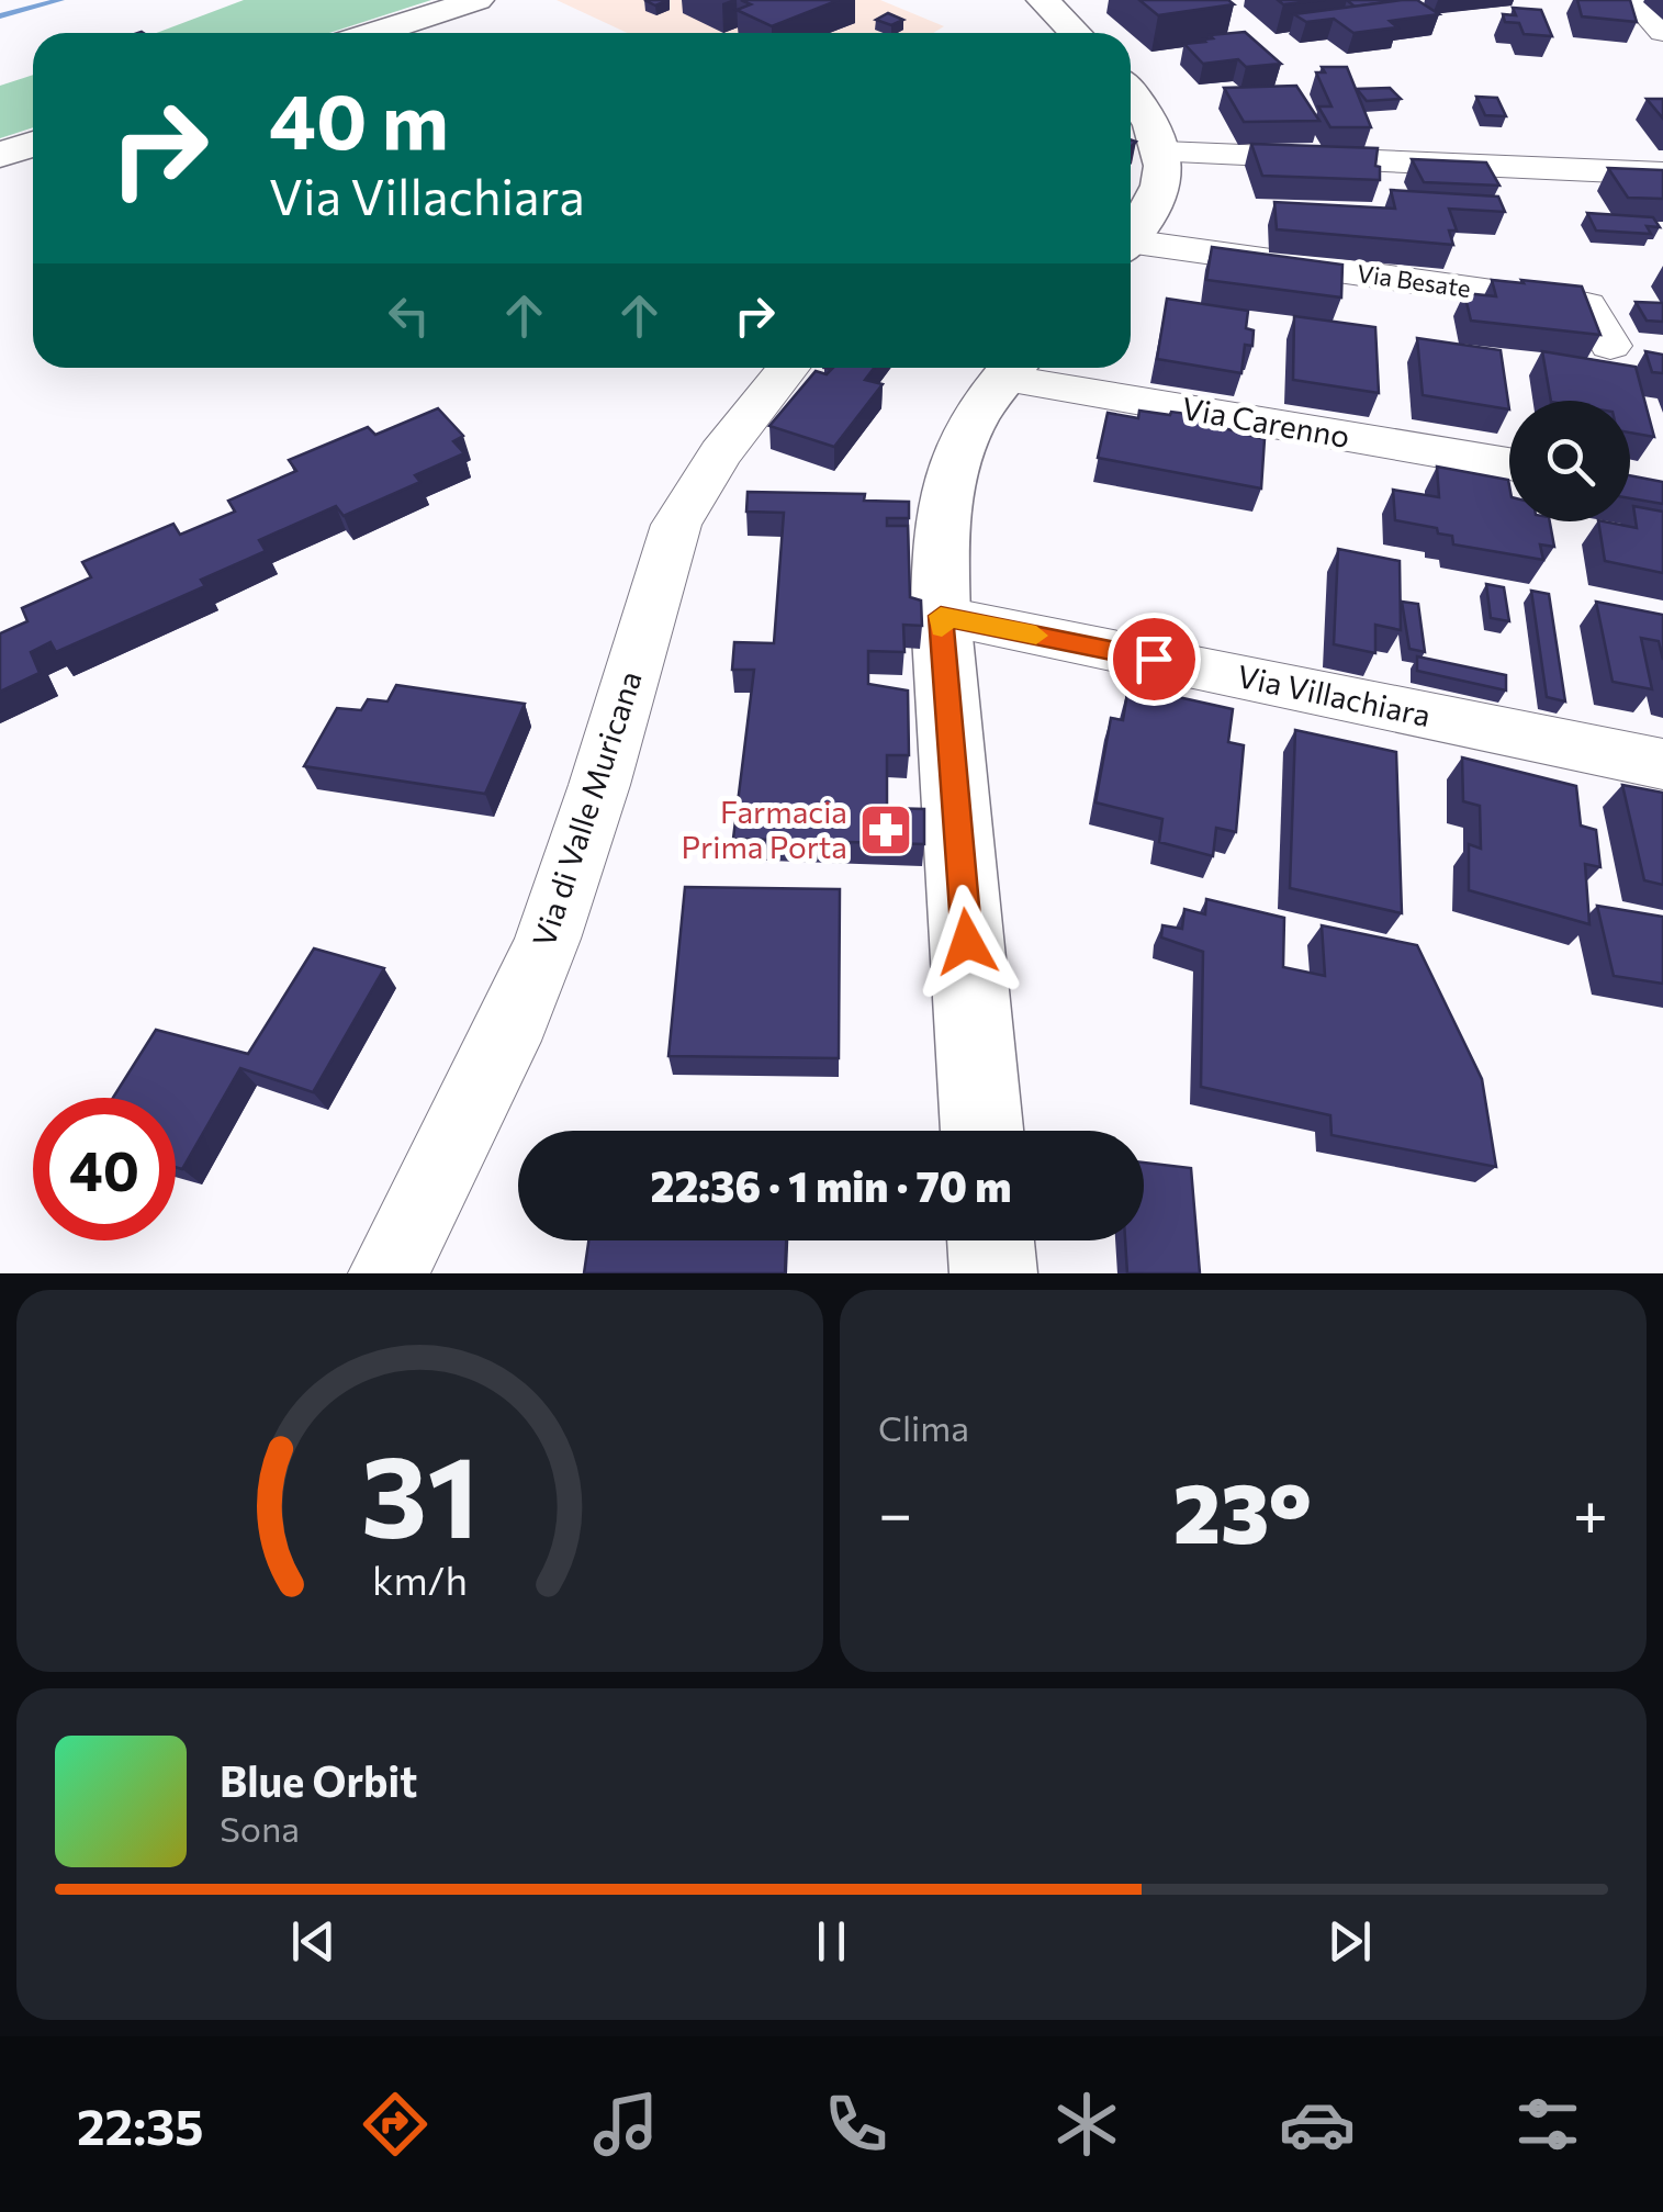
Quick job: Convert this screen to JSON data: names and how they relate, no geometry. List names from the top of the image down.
{
  "streets": {
    "street": [
      "Via Besate",
      "Via Carenno",
      "Via Villachiara",
      "Via di Valle Muricana"
    ]
  },
  "places": {
    "pharmacy": ["Farmacia Prima Porta"]
  },
  "page": {
    "turn": ["40 m", "Via Villachiara"],
    "limit": "40",
    "trip": "22:36 · 1 min · 70 m",
    "tile": "Clima",
    "heat": ["−", "23°", "+"],
    "song": ["Blue Orbit", "Sona"],
    "tabs": "22:35",
    "gauge": ["31", "km/h"]
  }
}
